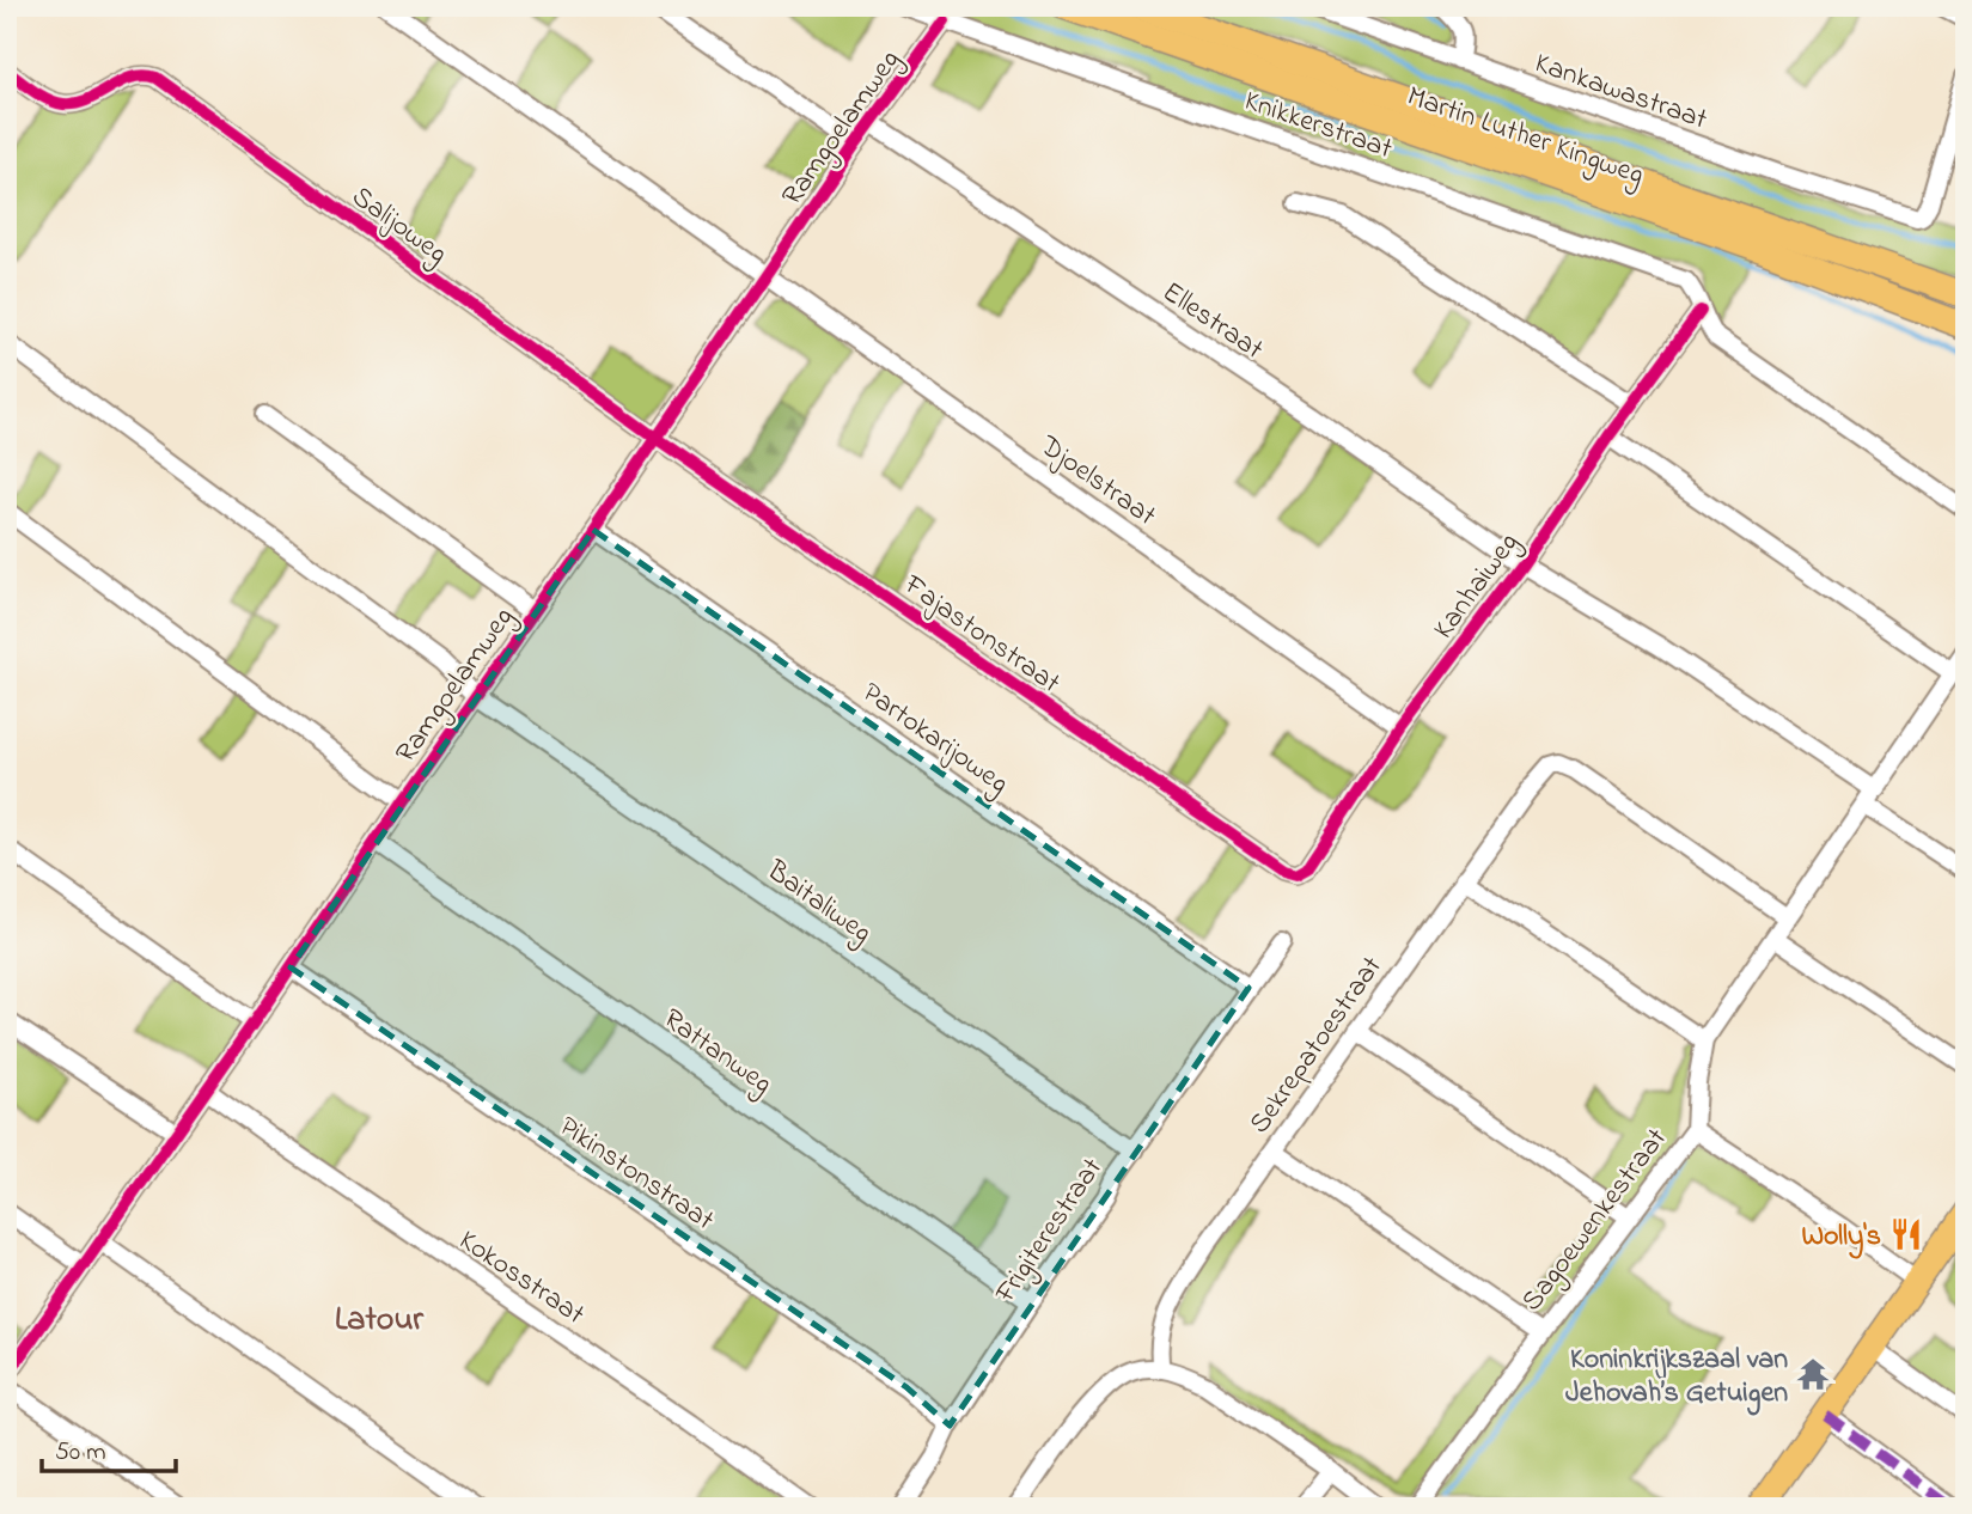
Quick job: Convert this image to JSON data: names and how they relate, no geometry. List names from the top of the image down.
{
  "streets": {
    "main road": ["Martin Luther Kingweg"],
    "street": [
      "Kankawastraat",
      "Knikkerstraat",
      "Ramgoelamweg",
      "Salijoweg",
      "Ellestraat",
      "Djoelstraat",
      "Kanhaiweg",
      "Fajastonstraat",
      "Partokarijoweg",
      "Baitaliweg",
      "Sekrepatoestraat",
      "Rattanweg",
      "Pikinstonstraat",
      "Sagoewenkestraat",
      "Frigiterestraat",
      "Kokosstraat"
    ]
  },
  "crossings": [
    ["Knikkerstraat", "Ramgoelamweg"],
    ["Knikkerstraat", "Kanhaiweg"],
    ["Ramgoelamweg", "Salijoweg"],
    ["Ramgoelamweg", "Ellestraat"],
    ["Ramgoelamweg", "Djoelstraat"],
    ["Ramgoelamweg", "Fajastonstraat"],
    ["Ramgoelamweg", "Partokarijoweg"],
    ["Ramgoelamweg", "Baitaliweg"],
    ["Ramgoelamweg", "Rattanweg"],
    ["Ramgoelamweg", "Pikinstonstraat"],
    ["Ramgoelamweg", "Kokosstraat"],
    ["Salijoweg", "Fajastonstraat"],
    ["Ellestraat", "Kanhaiweg"],
    ["Ellestraat", "Sagoewenkestraat"],
    ["Djoelstraat", "Kanhaiweg"],
    ["Kanhaiweg", "Fajastonstraat"],
    ["Partokarijoweg", "Frigiterestraat"],
    ["Baitaliweg", "Frigiterestraat"],
    ["Sekrepatoestraat", "Sagoewenkestraat"],
    ["Rattanweg", "Frigiterestraat"],
    ["Pikinstonstraat", "Frigiterestraat"]
  ],
  "districts": ["Latour"],
  "places": {
    "restaurant": ["Wolly's"],
    "temple": ["Koninkrijkszaal van Jehovah’s Getuigen"]
  },
  "scale_bar": "50 m"
}
